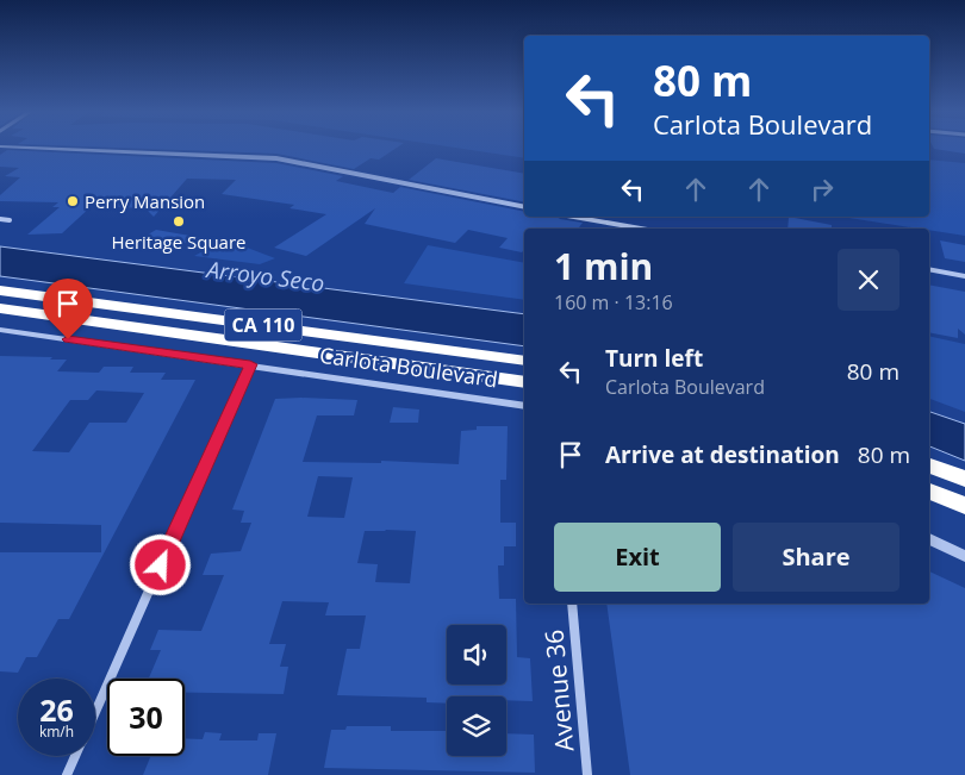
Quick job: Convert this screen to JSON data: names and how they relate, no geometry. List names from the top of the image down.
{
  "streets": {
    "highway": ["CA 110"],
    "street": ["Carlota Boulevard", "Avenue 36"]
  },
  "water": ["Arroyo Seco"],
  "places": ["Perry Mansion", "Heritage Square"],
  "page": {
    "turn": ["80 m", "Carlota Boulevard"],
    "heading": ["1 min", "160 m · 13:16"],
    "list": [
      {
        "name": "Turn left",
        "note": "Carlota Boulevard",
        "value": "80 m"
      },
      {
        "name": "Arrive at destination",
        "value": "80 m"
      }
    ],
    "buttons": ["Exit", "Share"],
    "speed": "26 km/h",
    "limit": "30"
  }
}
